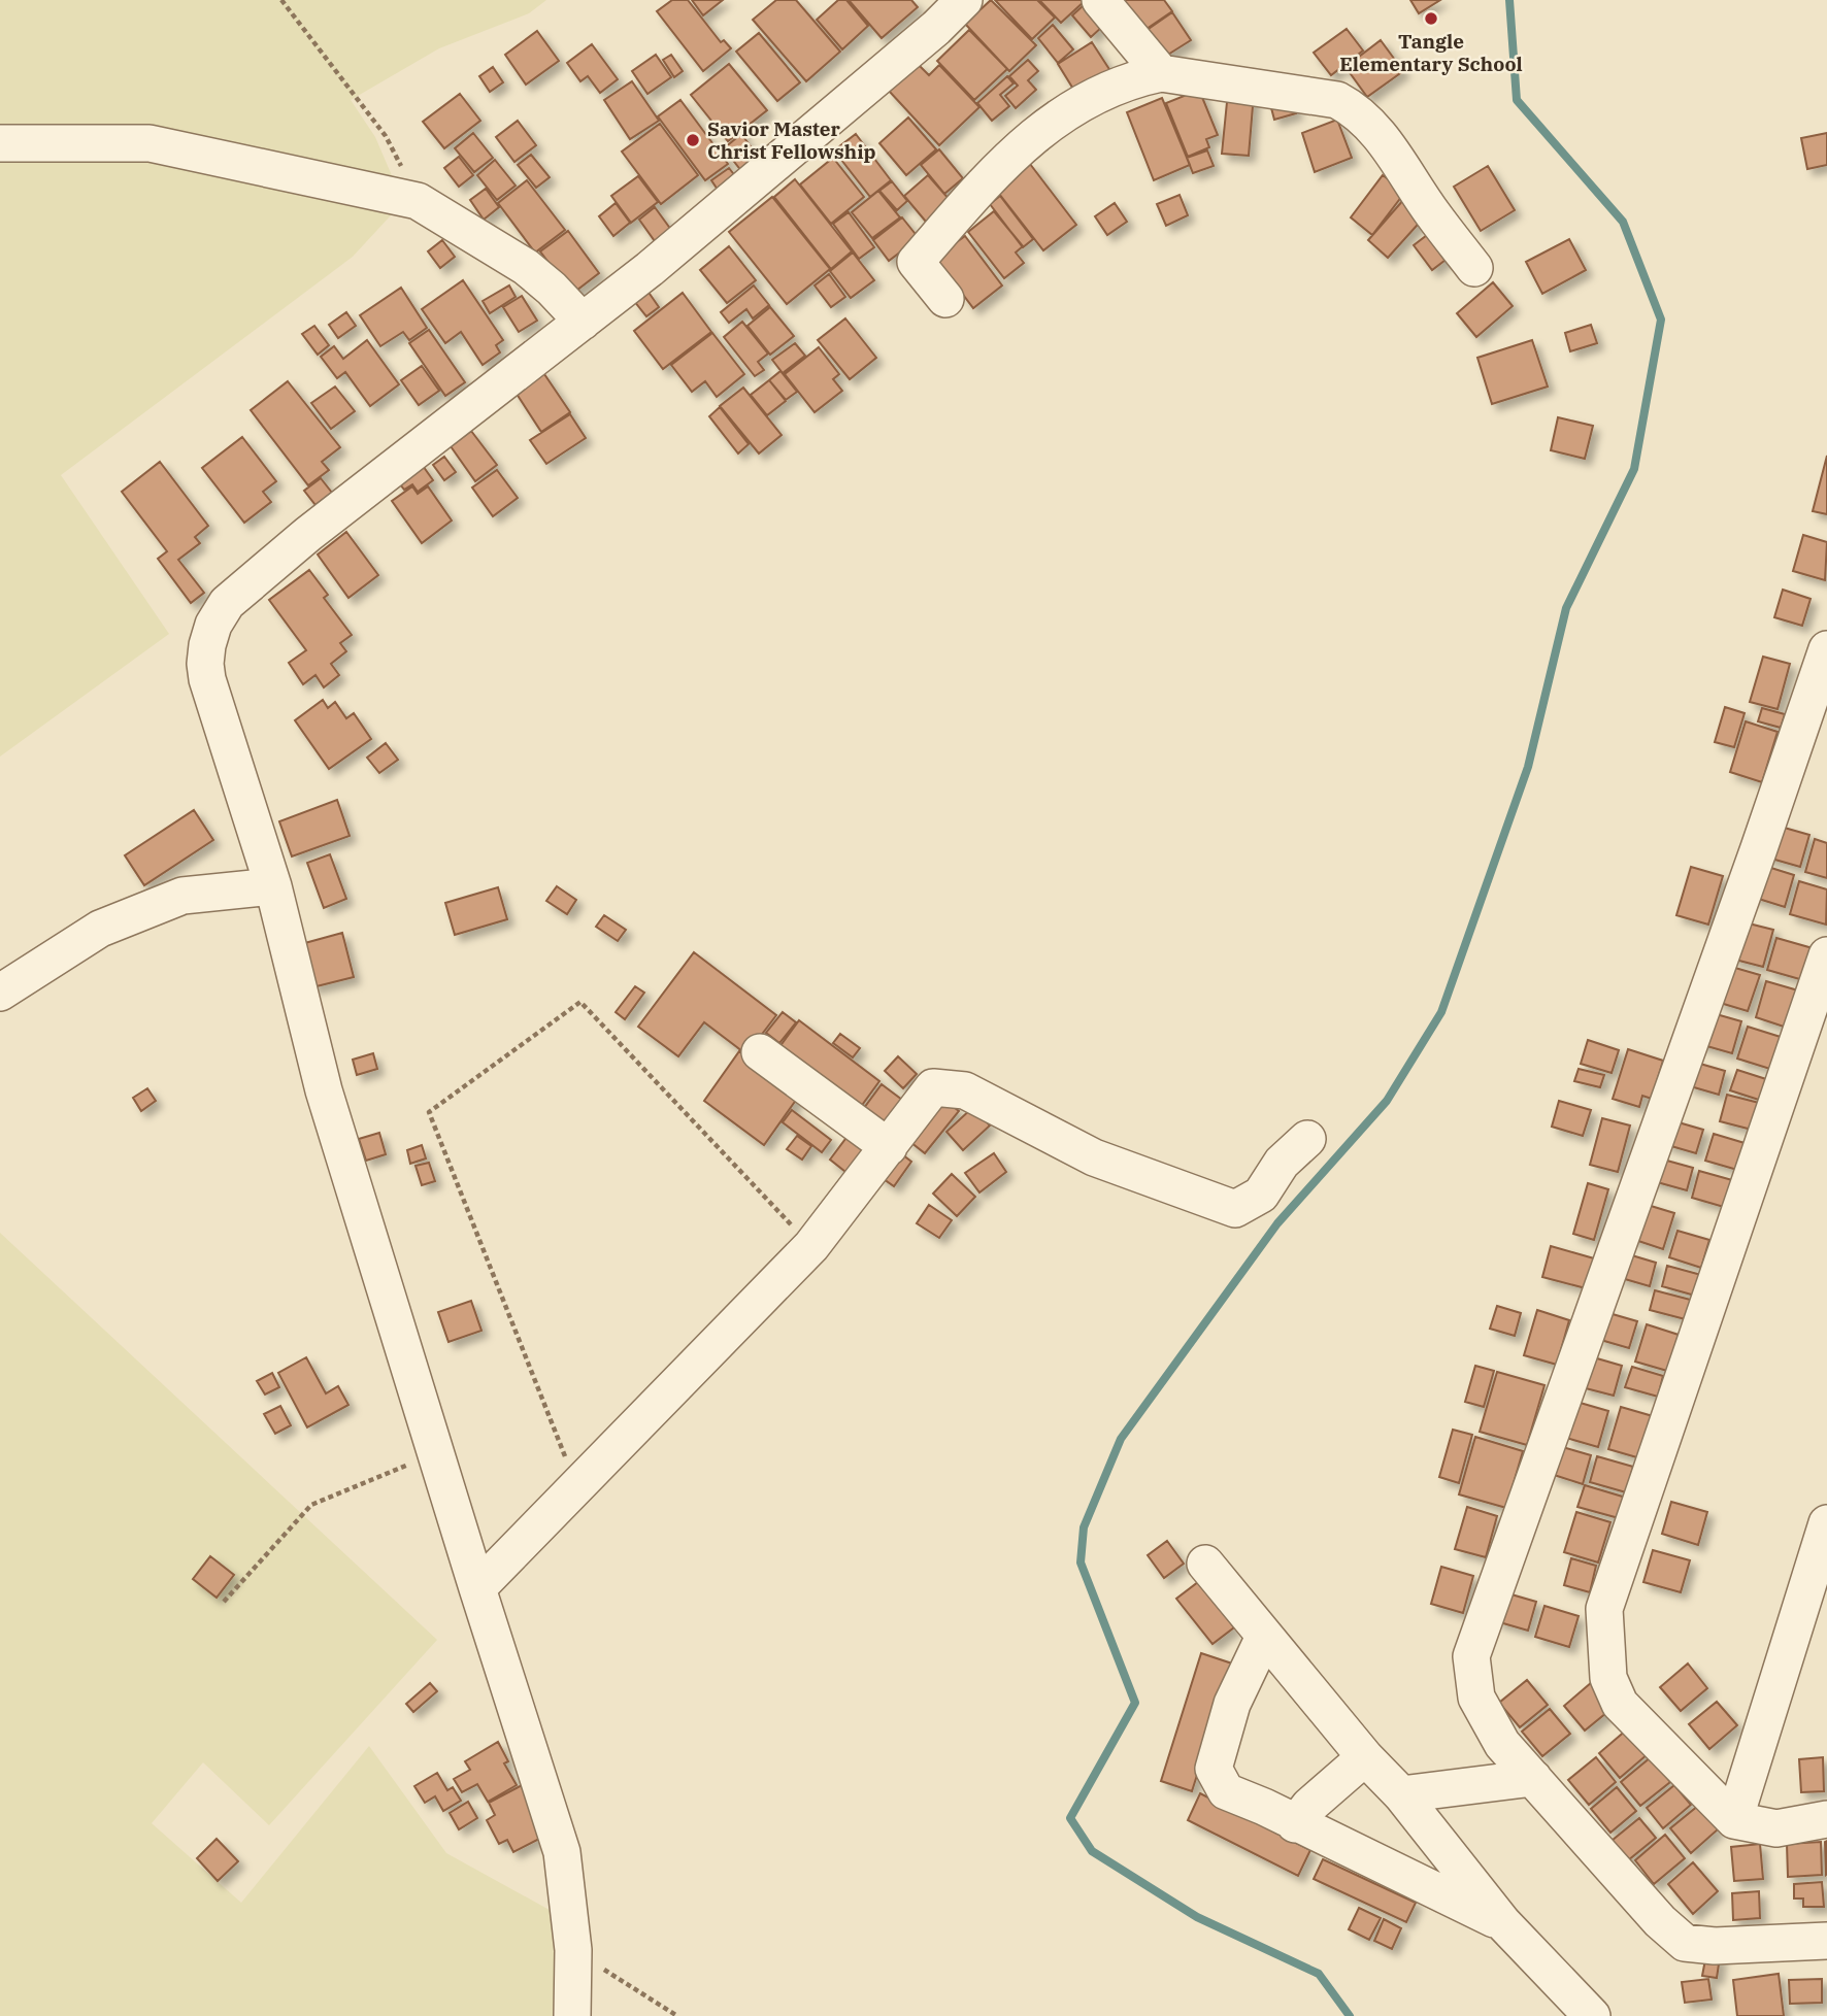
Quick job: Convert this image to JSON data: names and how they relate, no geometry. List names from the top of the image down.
{
  "places": ["Tangle Elementary School", "Savior Master Christ Fellowship"]
}
